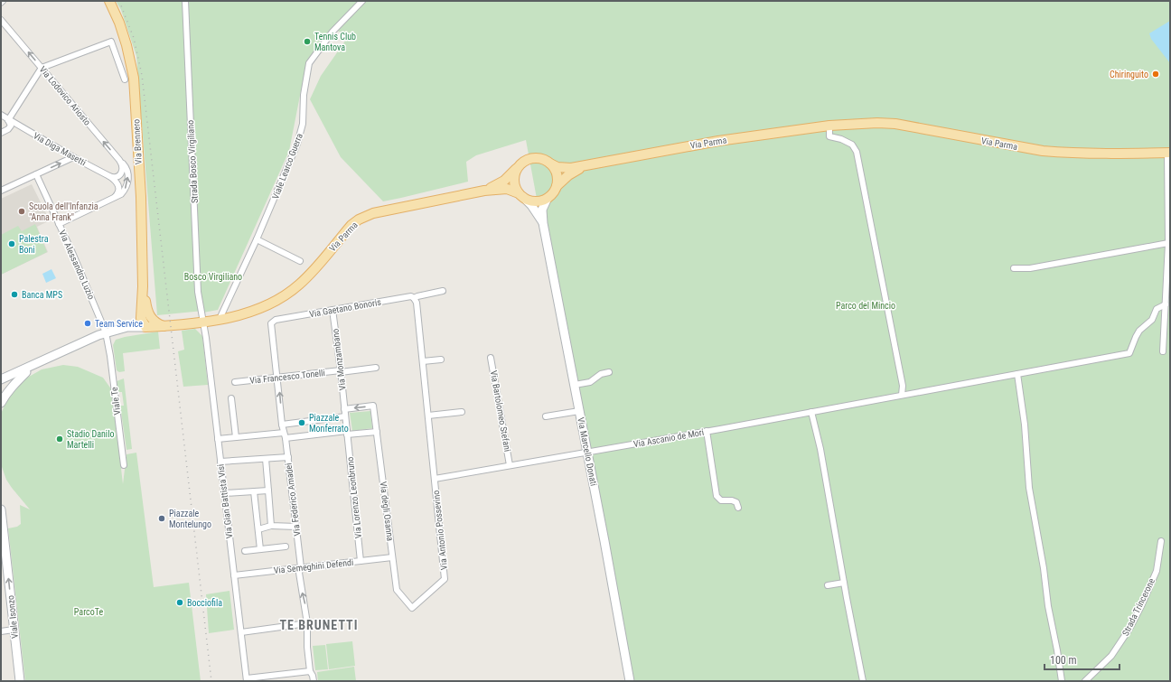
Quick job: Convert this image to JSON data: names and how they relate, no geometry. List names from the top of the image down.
{
  "streets": {
    "main road": [
      "Via Brennero",
      "Via Parma",
      "Via Marcello Donati",
      "Viale Isonzo"
    ],
    "street": [
      "Via Lodovico Ariosto",
      "Via Diga Masetti",
      "Strada Bosco Virgiliano",
      "Viale Learco Guerra",
      "Via Alessandro Luzio",
      "Via Gaetano Bonoris",
      "Via Monzambano",
      "Via Francesco Tonelli",
      "Viale Te",
      "Via Bartolomeo Stefani",
      "Via Ascanio de Mori",
      "Via Lorenzo Leonbruno",
      "Via Federico Amadei",
      "Via Gian Battista Visi",
      "Via degli Osanna",
      "Via Antonio Possevino",
      "Via Semeghini Defendi",
      "Strada Trincerone"
    ]
  },
  "crossings": [
    ["Via Brennero", "Via Parma"],
    ["Via Parma", "Strada Bosco Virgiliano"],
    ["Via Parma", "Viale Learco Guerra"],
    ["Via Parma", "Via Marcello Donati"],
    ["Via Parma", "Via Gian Battista Visi"],
    ["Strada Bosco Virgiliano", "Via Gian Battista Visi"],
    ["Via Alessandro Luzio", "Viale Te"],
    ["Via Gaetano Bonoris", "Via Monzambano"],
    ["Via Gaetano Bonoris", "Via Federico Amadei"],
    ["Via Gaetano Bonoris", "Via Antonio Possevino"],
    ["Via Monzambano", "Via Francesco Tonelli"],
    ["Via Monzambano", "Via Lorenzo Leonbruno"],
    ["Via Monzambano", "Via degli Osanna"],
    ["Via Francesco Tonelli", "Via Federico Amadei"],
    ["Via Bartolomeo Stefani", "Via Ascanio de Mori"],
    ["Via Ascanio de Mori", "Via Marcello Donati"],
    ["Via Ascanio de Mori", "Via Antonio Possevino"],
    ["Via Lorenzo Leonbruno", "Via Semeghini Defendi"],
    ["Via Federico Amadei", "Via Semeghini Defendi"],
    ["Via Gian Battista Visi", "Via Semeghini Defendi"],
    ["Via degli Osanna", "Via Antonio Possevino"],
    ["Via degli Osanna", "Via Semeghini Defendi"]
  ],
  "one_way": ["Via Lodovico Ariosto", "Viale Isonzo"],
  "districts": ["TE BRUNETTI"],
  "parks": ["Bosco Virgiliano", "Parco del Mincio", "ParcoTe"],
  "places": [
    "Tennis Club Mantova",
    "Chiringuito",
    "Scuola dell'Infanzia \"Anna Frank\"",
    "Palestra Boni",
    "Banca MPS",
    "Team Service",
    "Piazzale Monferrato",
    "Stadio Danilo Martelli",
    "Piazzale Montelungo",
    "Bocciofila"
  ],
  "scale_bar": "100 m"
}
